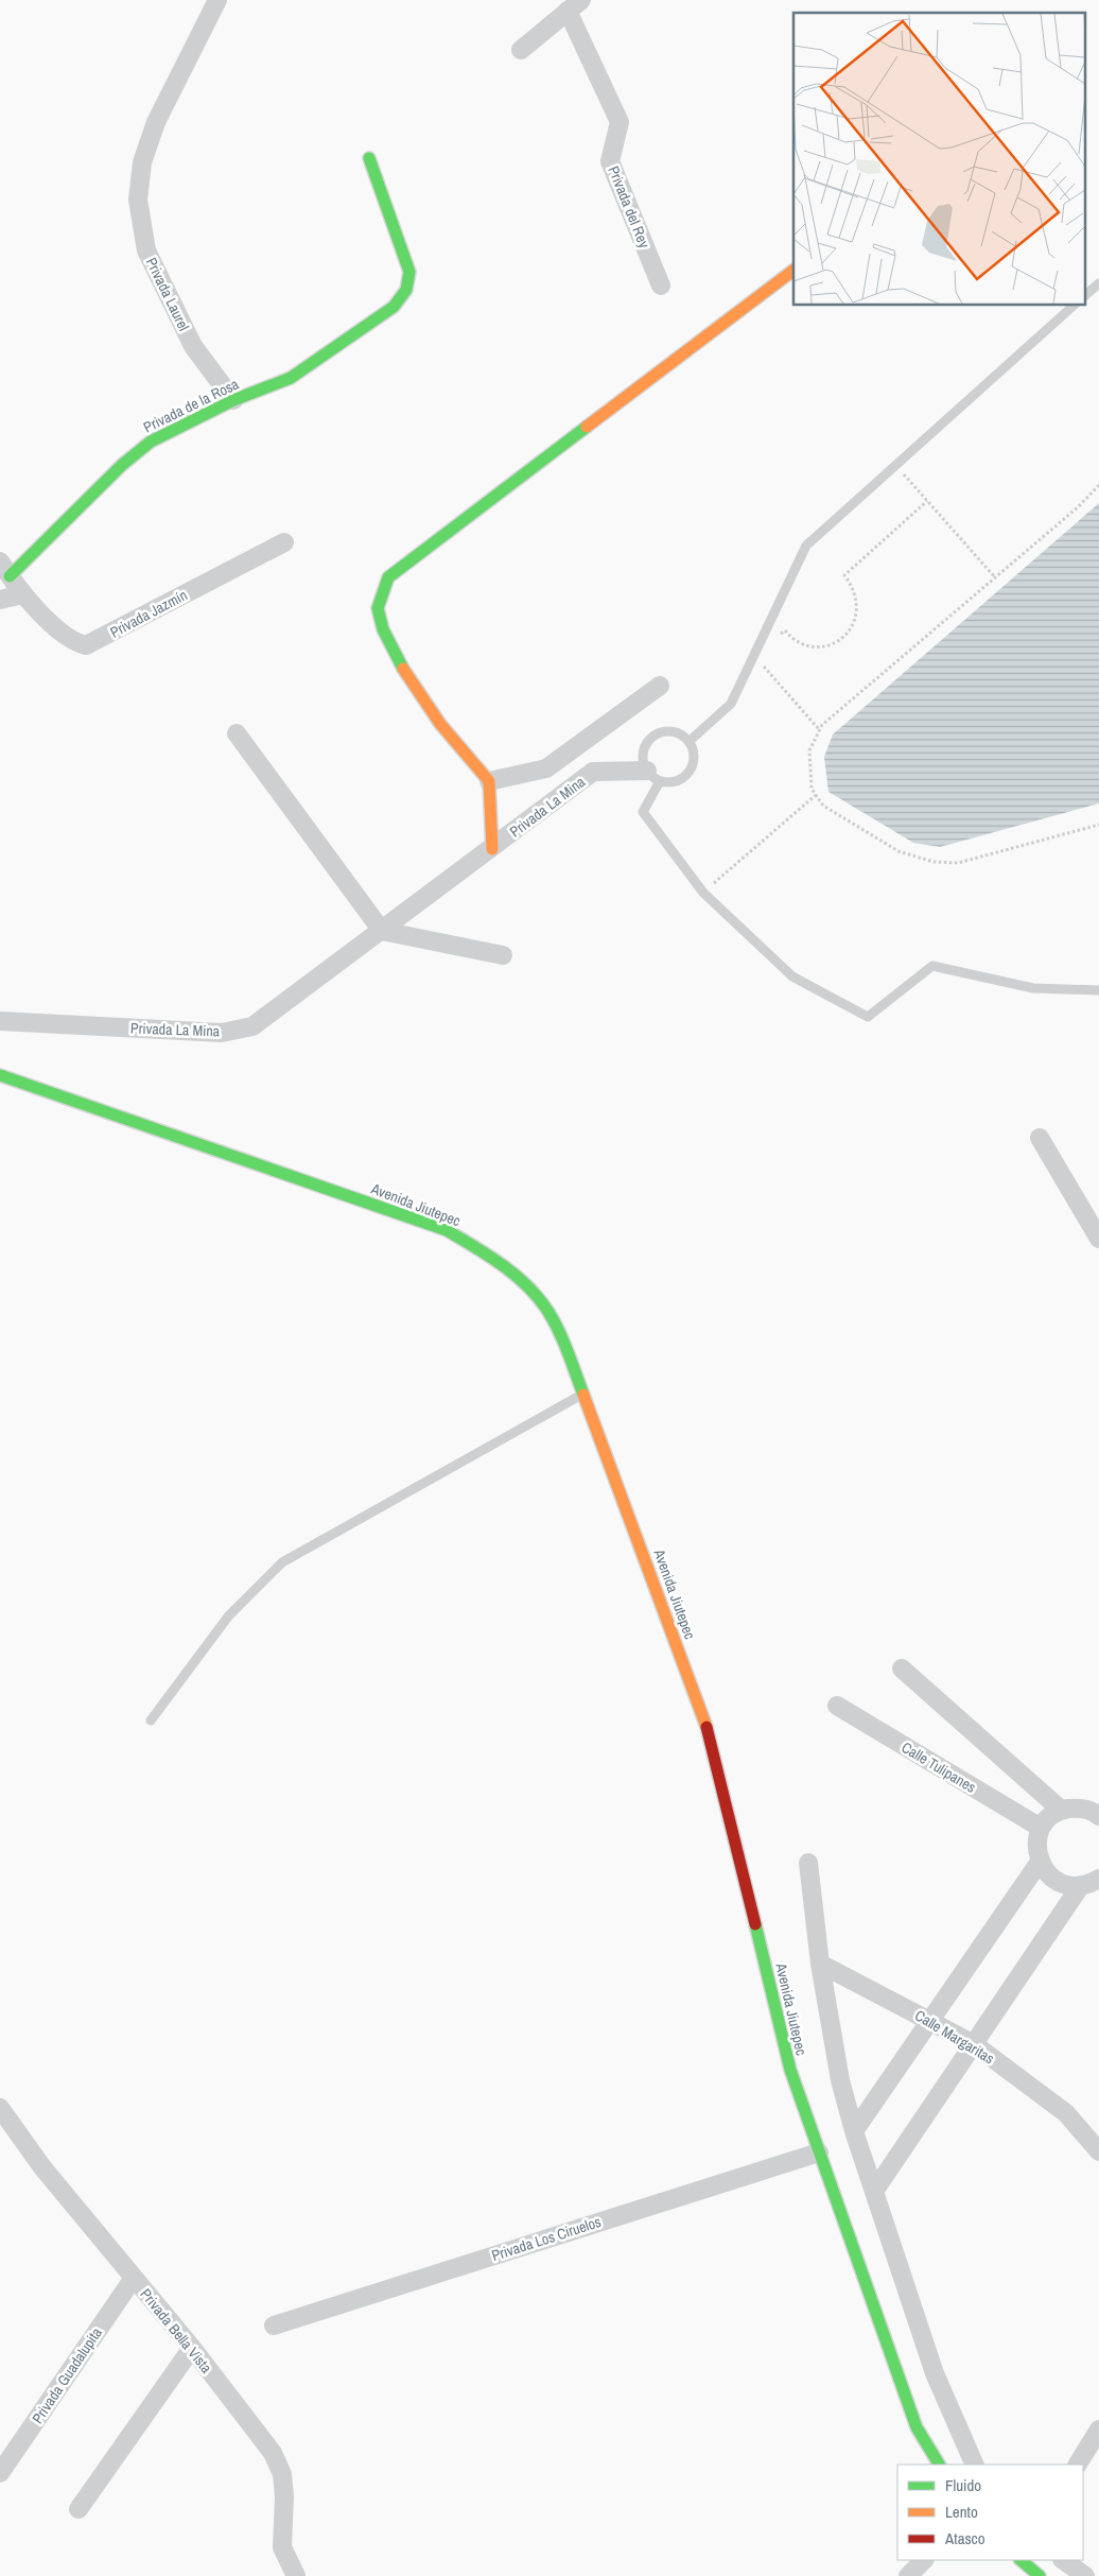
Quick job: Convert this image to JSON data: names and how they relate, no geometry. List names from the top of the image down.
{
  "streets": {
    "main road": ["Privada de la Rosa", "Avenida Jiutepec"],
    "street": [
      "Privada del Rey",
      "Privada Laurel",
      "Privada Jazmín",
      "Privada La Mina",
      "Calle Tulipanes",
      "Calle Margaritas",
      "Privada Los Ciruelos",
      "Privada Bella Vista",
      "Privada Guadalupita"
    ]
  },
  "crossings": [
    ["Privada Laurel", "Privada de la Rosa"],
    ["Privada de la Rosa", "Privada Jazmín"],
    ["Avenida Jiutepec", "Privada Los Ciruelos"],
    ["Privada Bella Vista", "Privada Guadalupita"]
  ],
  "legend": ["Fluido", "Lento", "Atasco"]
}
